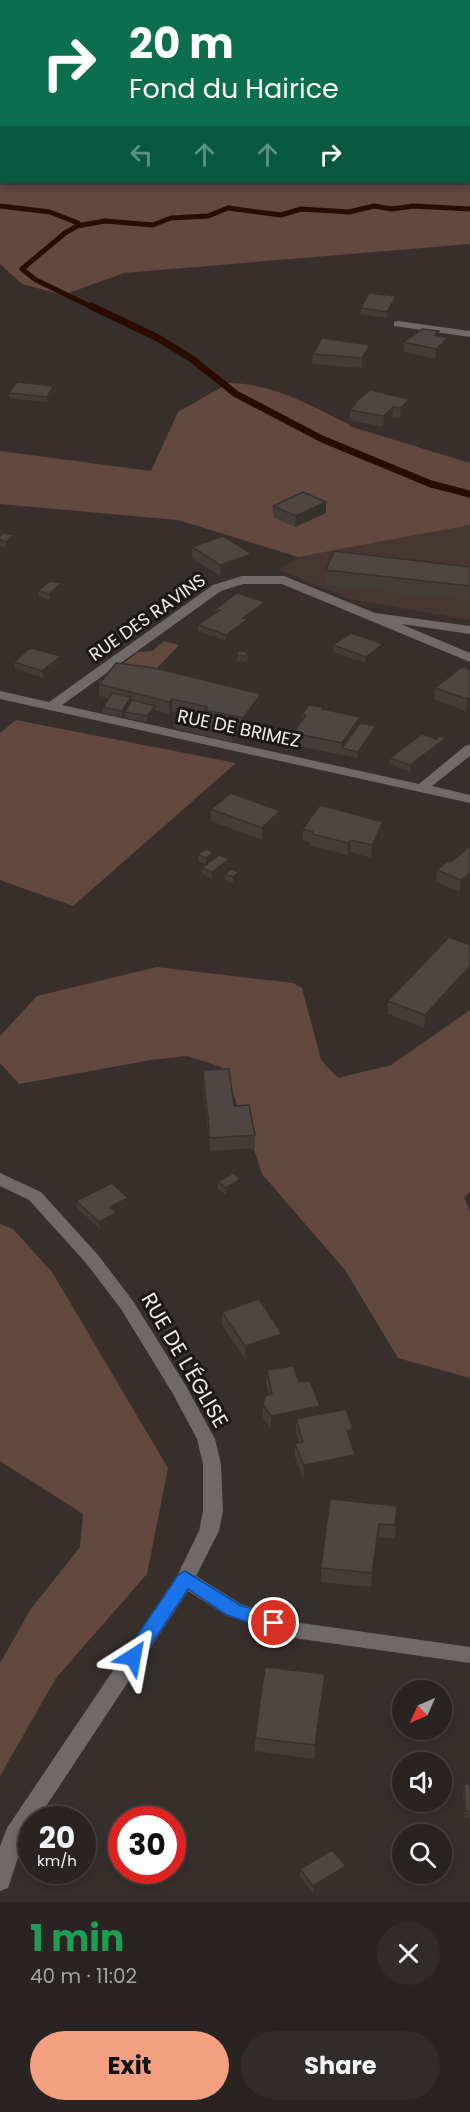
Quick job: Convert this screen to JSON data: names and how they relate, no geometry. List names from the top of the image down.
{
  "streets": {
    "street": ["RUE DES RAVINS", "RUE DE BRIMEZ", "RUE DE L'ÉGLISE"]
  },
  "crossings": [
    ["RUE DES RAVINS", "RUE DE BRIMEZ"]
  ],
  "north": "bottom left",
  "page": {
    "turn": ["20 m", "Fond du Hairice"],
    "speed": "20 km/h",
    "limit": "30",
    "heading": ["1 min", "40 m · 11:02"],
    "buttons": ["Exit", "Share"]
  }
}
